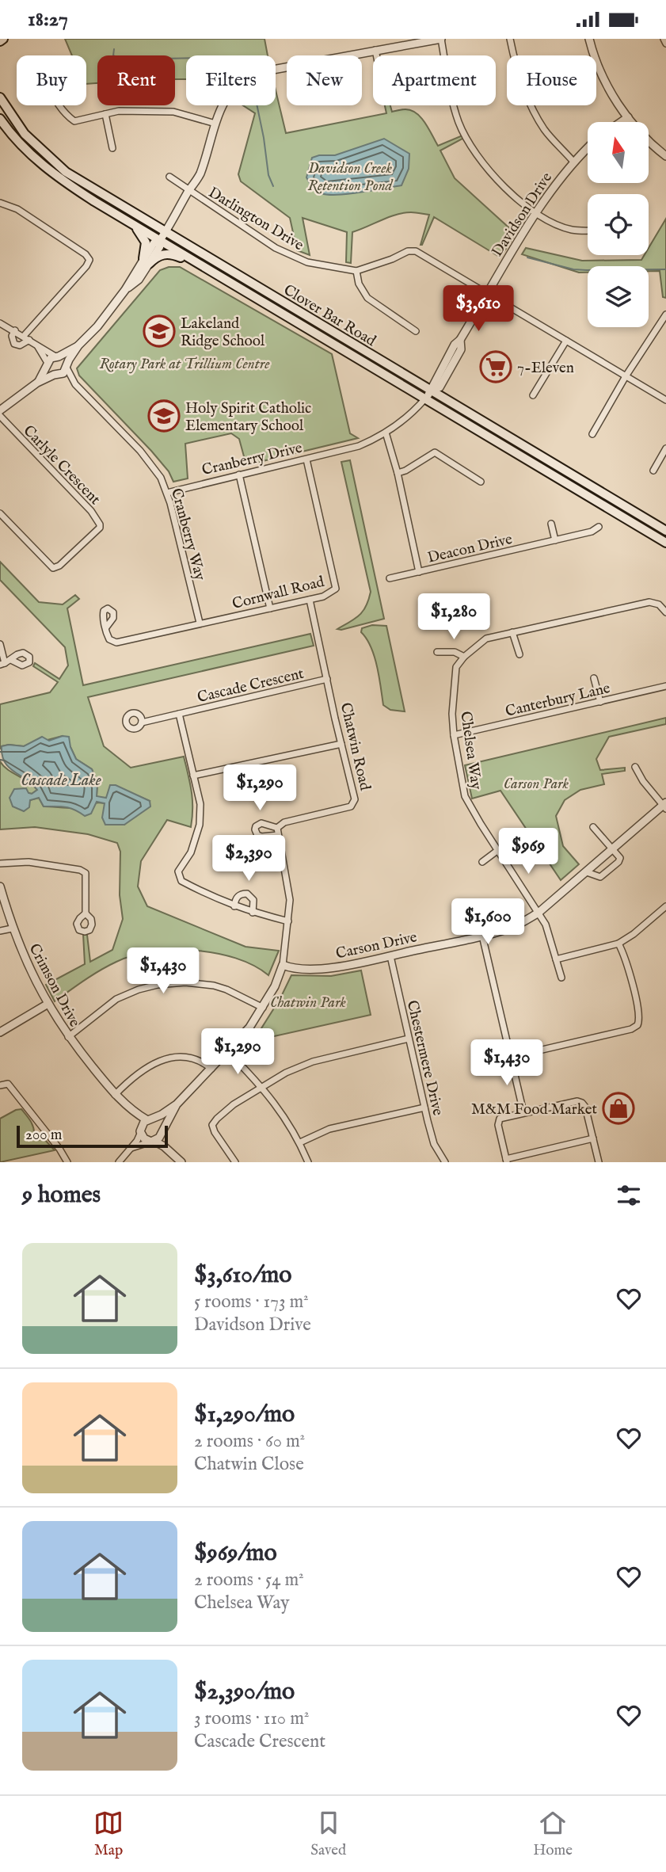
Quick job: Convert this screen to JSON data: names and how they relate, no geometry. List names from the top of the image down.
{
  "streets": {
    "main road": ["Clover Bar Road"],
    "street": [
      "Davidson Drive",
      "Darlington Drive",
      "Cranberry Drive",
      "Carlyle Crescent",
      "Cranberry Way",
      "Deacon Drive",
      "Cornwall Road",
      "Cascade Crescent",
      "Canterbury Lane",
      "Chatwin Road",
      "Chelsea Way",
      "Carson Drive",
      "Crimson Drive",
      "Chestermere Drive"
    ]
  },
  "crossings": [
    ["Davidson Drive", "Darlington Drive"],
    ["Davidson Drive", "Clover Bar Road"],
    ["Davidson Drive", "Cranberry Drive"],
    ["Clover Bar Road", "Cranberry Drive"],
    ["Cranberry Drive", "Cranberry Way"],
    ["Cranberry Drive", "Cornwall Road"],
    ["Cranberry Way", "Cornwall Road"],
    ["Cornwall Road", "Chatwin Road"],
    ["Cascade Crescent", "Chatwin Road"],
    ["Canterbury Lane", "Chelsea Way"],
    ["Chelsea Way", "Carson Drive"],
    ["Carson Drive", "Chestermere Drive"]
  ],
  "water": ["Cascade Lake"],
  "parks": [
    "Davidson Creek Retention Pond",
    "Rotary Park at Trillium Centre",
    "Carson Park",
    "Chatwin Park"
  ],
  "places": {
    "school or university": ["Lakeland Ridge School", "Holy Spirit Catholic Elementary School"],
    "supermarket": ["7-Eleven"],
    "shop": ["M&M Food Market"]
  },
  "scale_bar": "200 m",
  "north": "top",
  "page": {
    "status": "18:27",
    "chip": [
      "Buy",
      "Rent",
      "Filters",
      "New",
      "Apartment",
      "House"
    ],
    "price": [
      "$3,610",
      "$1,280",
      "$1,290",
      "$969",
      "$2,390",
      "$1,600",
      "$1,430",
      "$1,290",
      "$1,430"
    ],
    "scale": "200 m",
    "heading": "9 homes",
    "list": [
      {
        "name": "$3,610/mo",
        "note": "5 rooms · 173 m² · Davidson Drive"
      },
      {
        "name": "$1,290/mo",
        "note": "2 rooms · 60 m² · Chatwin Close"
      },
      {
        "name": "$969/mo",
        "note": "2 rooms · 54 m² · Chelsea Way"
      },
      {
        "name": "$2,390/mo",
        "note": "3 rooms · 110 m² · Cascade Crescent"
      }
    ],
    "tabs": ["Map", "Saved", "Home"]
  }
}
